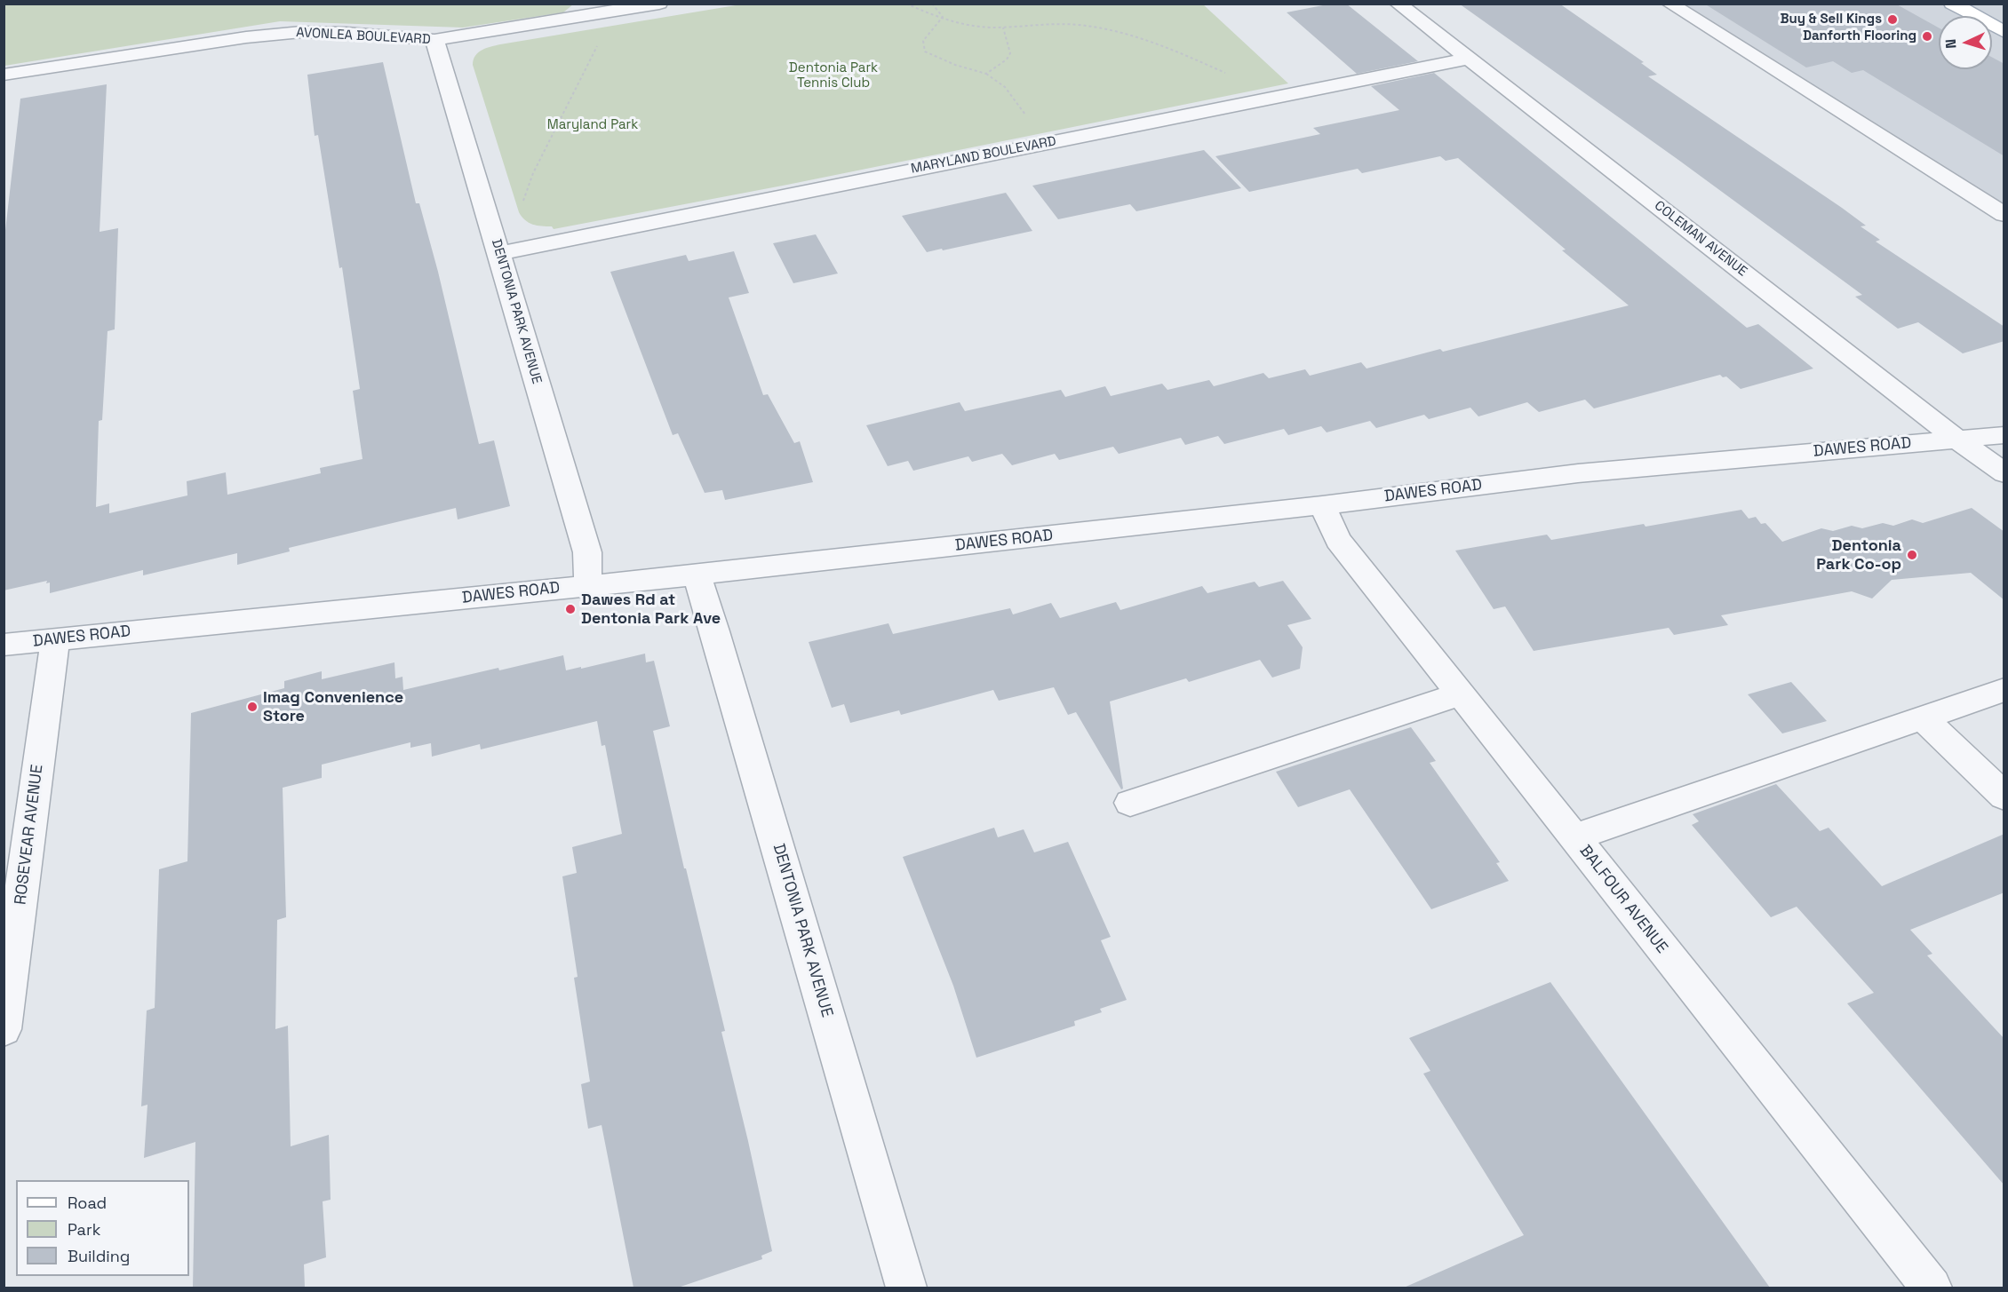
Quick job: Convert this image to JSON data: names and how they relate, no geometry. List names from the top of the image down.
{
  "streets": {
    "street": [
      "AVONLEA BOULEVARD",
      "MARYLAND BOULEVARD",
      "COLEMAN AVENUE",
      "DENTONIA PARK AVENUE",
      "DAWES ROAD",
      "ROSEVEAR AVENUE",
      "BALFOUR AVENUE"
    ]
  },
  "crossings": [
    ["AVONLEA BOULEVARD", "DENTONIA PARK AVENUE"],
    ["MARYLAND BOULEVARD", "COLEMAN AVENUE"],
    ["MARYLAND BOULEVARD", "DENTONIA PARK AVENUE"],
    ["COLEMAN AVENUE", "DAWES ROAD"],
    ["DENTONIA PARK AVENUE", "DAWES ROAD"],
    ["DAWES ROAD", "ROSEVEAR AVENUE"],
    ["DAWES ROAD", "BALFOUR AVENUE"]
  ],
  "parks": ["Dentonia Park Tennis Club", "Maryland Park"],
  "places": [
    "Buy & Sell Kings",
    "Danforth Flooring",
    "Dentonia Park Co-op",
    "Dawes Rd at Dentonia Park Ave",
    "Imag Convenience Store"
  ],
  "legend": ["Road", "Park", "Building"],
  "north": "left"
}
